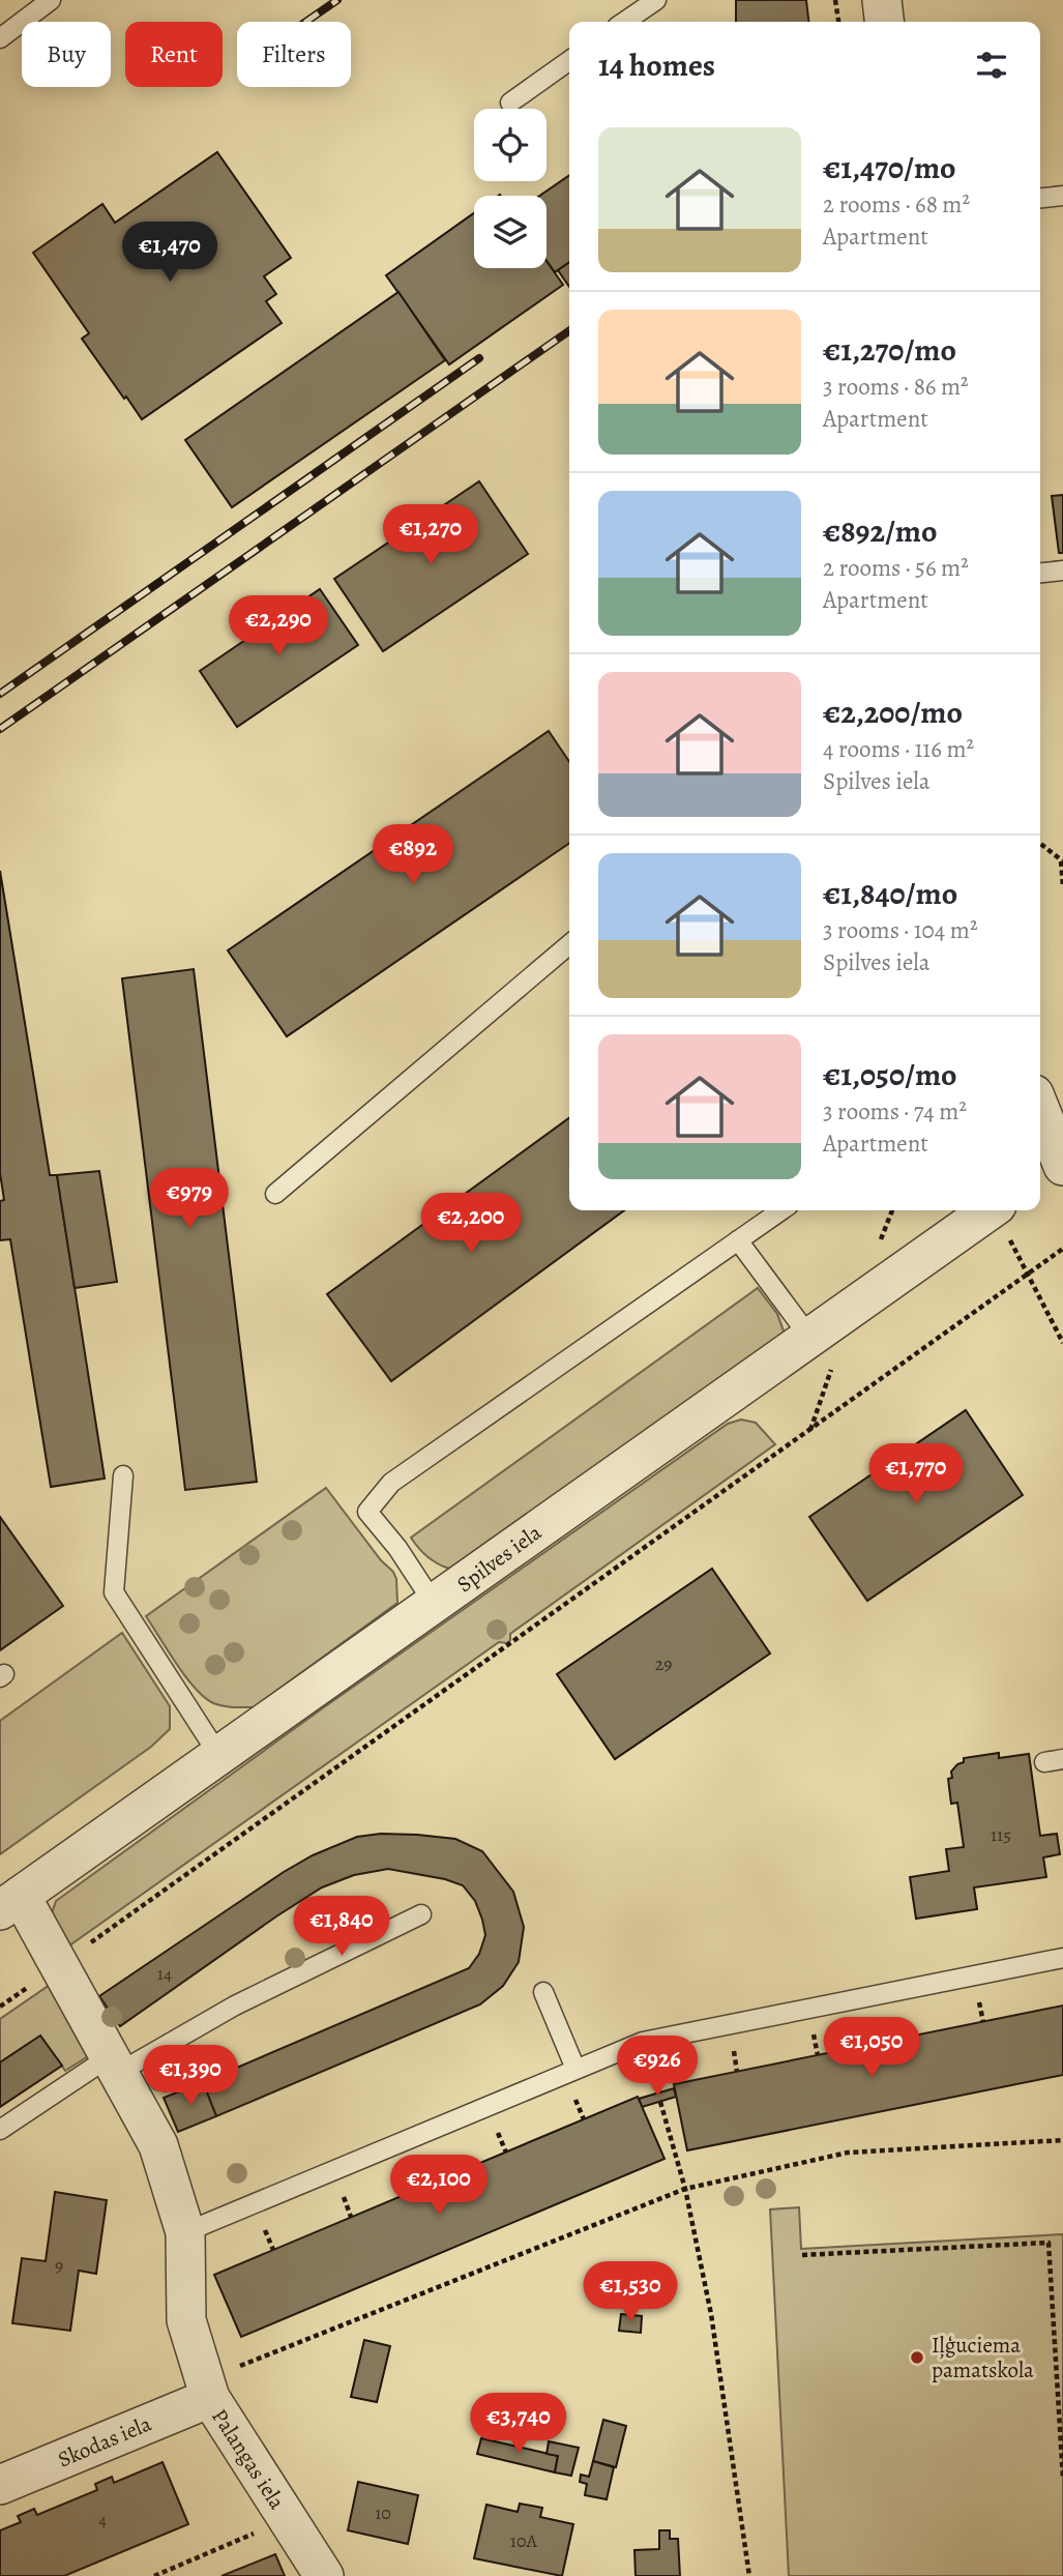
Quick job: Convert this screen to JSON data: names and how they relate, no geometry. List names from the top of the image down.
{
  "streets": {
    "street": ["Spilves iela", "Skodas iela", "Palangas iela"]
  },
  "crossings": [
    ["Spilves iela", "Palangas iela"],
    ["Skodas iela", "Palangas iela"]
  ],
  "places": ["Iļģuciema pamatskola"],
  "house_numbers": [
    "29",
    "115",
    "14",
    "9",
    "10",
    "4",
    "10A"
  ],
  "page": {
    "chip": ["Buy", "Rent", "Filters"],
    "heading": "14 homes",
    "list": [
      {
        "name": "€1,470/mo",
        "note": "2 rooms · 68 m² · Apartment"
      },
      {
        "name": "€1,270/mo",
        "note": "3 rooms · 86 m² · Apartment"
      },
      {
        "name": "€892/mo",
        "note": "2 rooms · 56 m² · Apartment"
      },
      {
        "name": "€2,200/mo",
        "note": "4 rooms · 116 m² · Spilves iela"
      },
      {
        "name": "€1,840/mo",
        "note": "3 rooms · 104 m² · Spilves iela"
      },
      {
        "name": "€1,050/mo",
        "note": "3 rooms · 74 m² · Apartment"
      }
    ],
    "price": [
      "€1,470",
      "€1,270",
      "€2,290",
      "€892",
      "€979",
      "€2,200",
      "€1,770",
      "€1,840",
      "€1,050",
      "€926",
      "€1,390",
      "€2,100",
      "€1,530",
      "€3,740"
    ]
  }
}
